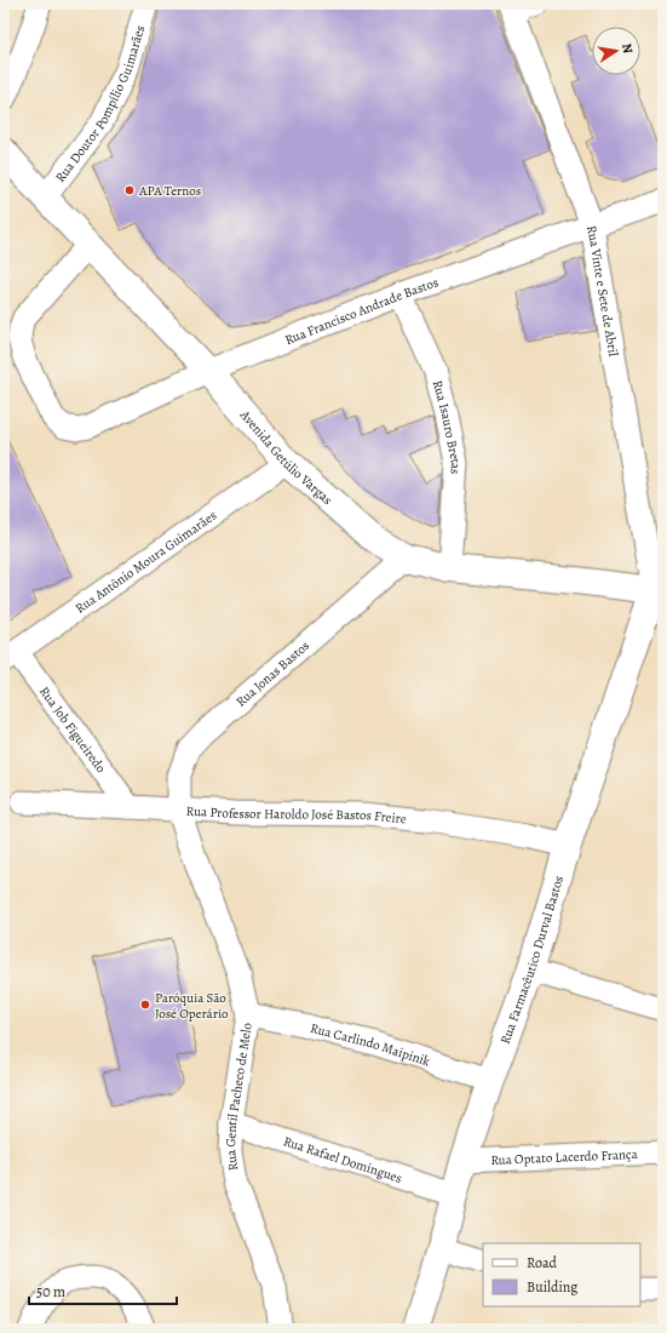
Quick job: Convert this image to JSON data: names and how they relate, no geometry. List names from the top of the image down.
{
  "streets": {
    "main road": ["Avenida Getúlio Vargas", "Rua Farmacêutico Durval Bastos"],
    "street": [
      "Rua Doutor Pompílio Guimarães",
      "Rua Vinte e Sete de Abril",
      "Rua Francisco Andrade Bastos",
      "Rua Isauro Bretas",
      "Rua Antônio Moura Guimarães",
      "Rua Jonas Bastos",
      "Rua Job Figueiredo",
      "Rua Professor Haroldo José Bastos Freire",
      "Rua Carlindo Maipinik",
      "Rua Gentil Pacheco de Melo",
      "Rua Optato Lacerdo França",
      "Rua Rafael Domingues"
    ]
  },
  "crossings": [
    ["Rua Doutor Pompílio Guimarães", "Avenida Getúlio Vargas"],
    ["Rua Vinte e Sete de Abril", "Rua Francisco Andrade Bastos"],
    ["Rua Vinte e Sete de Abril", "Avenida Getúlio Vargas"],
    ["Rua Vinte e Sete de Abril", "Rua Farmacêutico Durval Bastos"],
    ["Rua Francisco Andrade Bastos", "Rua Isauro Bretas"],
    ["Rua Francisco Andrade Bastos", "Avenida Getúlio Vargas"],
    ["Rua Isauro Bretas", "Avenida Getúlio Vargas"],
    ["Avenida Getúlio Vargas", "Rua Antônio Moura Guimarães"],
    ["Avenida Getúlio Vargas", "Rua Jonas Bastos"],
    ["Avenida Getúlio Vargas", "Rua Farmacêutico Durval Bastos"],
    ["Rua Antônio Moura Guimarães", "Rua Job Figueiredo"],
    ["Rua Jonas Bastos", "Rua Professor Haroldo José Bastos Freire"],
    ["Rua Jonas Bastos", "Rua Gentil Pacheco de Melo"],
    ["Rua Job Figueiredo", "Rua Professor Haroldo José Bastos Freire"],
    ["Rua Professor Haroldo José Bastos Freire", "Rua Farmacêutico Durval Bastos"],
    ["Rua Professor Haroldo José Bastos Freire", "Rua Gentil Pacheco de Melo"],
    ["Rua Farmacêutico Durval Bastos", "Rua Carlindo Maipinik"],
    ["Rua Farmacêutico Durval Bastos", "Rua Optato Lacerdo França"],
    ["Rua Farmacêutico Durval Bastos", "Rua Rafael Domingues"],
    ["Rua Carlindo Maipinik", "Rua Gentil Pacheco de Melo"],
    ["Rua Gentil Pacheco de Melo", "Rua Rafael Domingues"]
  ],
  "places": ["APA Ternos", "Paróquia São José Operário"],
  "legend": ["Road", "Building"],
  "scale_bar": "50 m",
  "north": "right"
}
